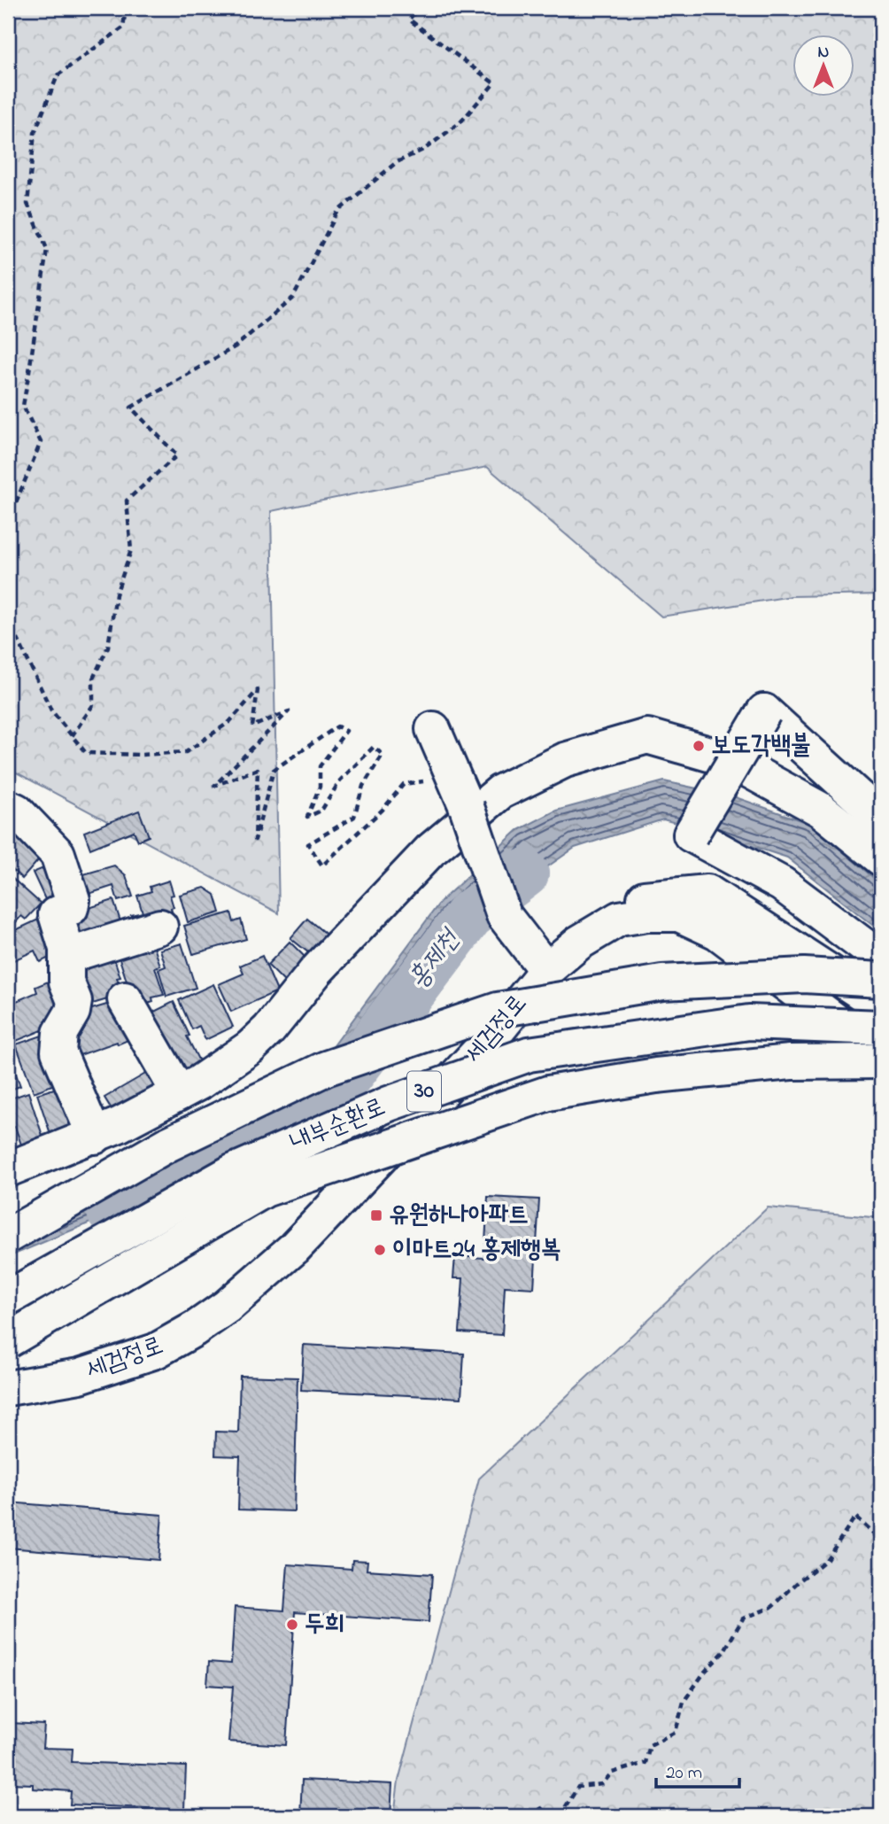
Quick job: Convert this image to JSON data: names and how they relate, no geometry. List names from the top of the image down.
{
  "streets": {
    "main road": ["세검정로", "30", "내부순환로"]
  },
  "water": ["홍제천"],
  "places": {
    "other": ["보도각백불", "이마트24 홍제행복", "두희"],
    "transit": ["유원하나아파트"]
  },
  "scale_bar": "20 m",
  "north": "top"
}
